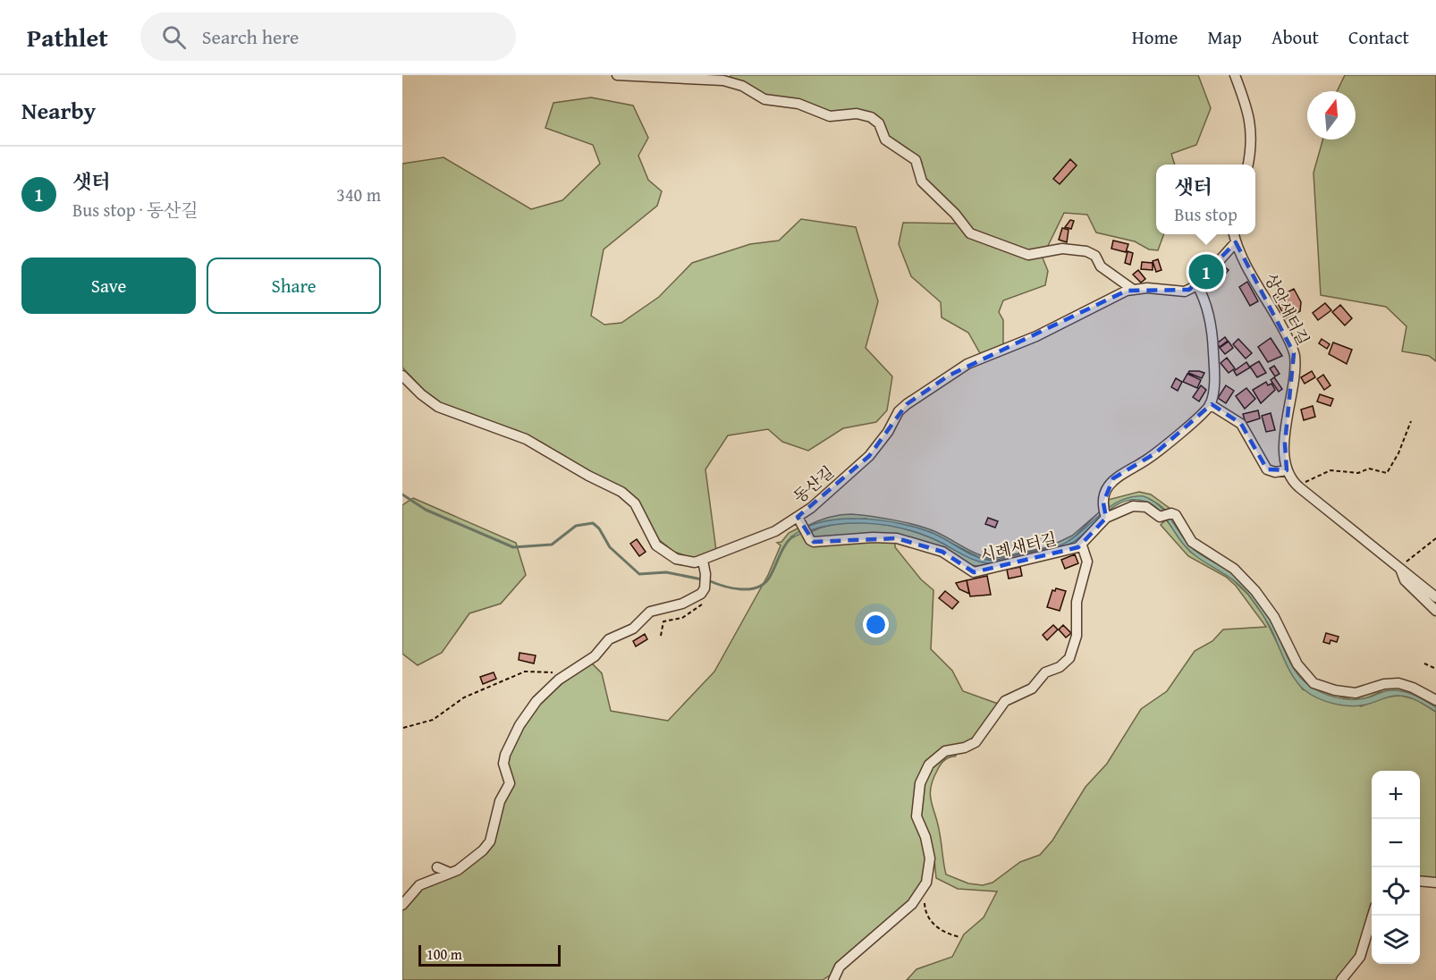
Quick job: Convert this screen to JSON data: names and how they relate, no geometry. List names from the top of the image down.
{
  "streets": {
    "street": ["상안새터길", "동산길", "시례새터길"]
  },
  "crossings": [
    ["동산길", "시례새터길"]
  ],
  "scale_bar": "100 m",
  "north": "top",
  "page": {
    "header": "Pathlet",
    "search": "Search here",
    "nav": [
      "Home",
      "Map",
      "About",
      "Contact"
    ],
    "heading": "Nearby",
    "list": [
      {
        "mark": "1",
        "name": "샛터",
        "note": "Bus stop · 동산길",
        "value": "340 m"
      }
    ],
    "popup": ["샛터", "Bus stop"],
    "buttons": ["Save", "Share"],
    "pins": "1",
    "map_buttons": ["+", "−"],
    "scale": "100 m"
  }
}
